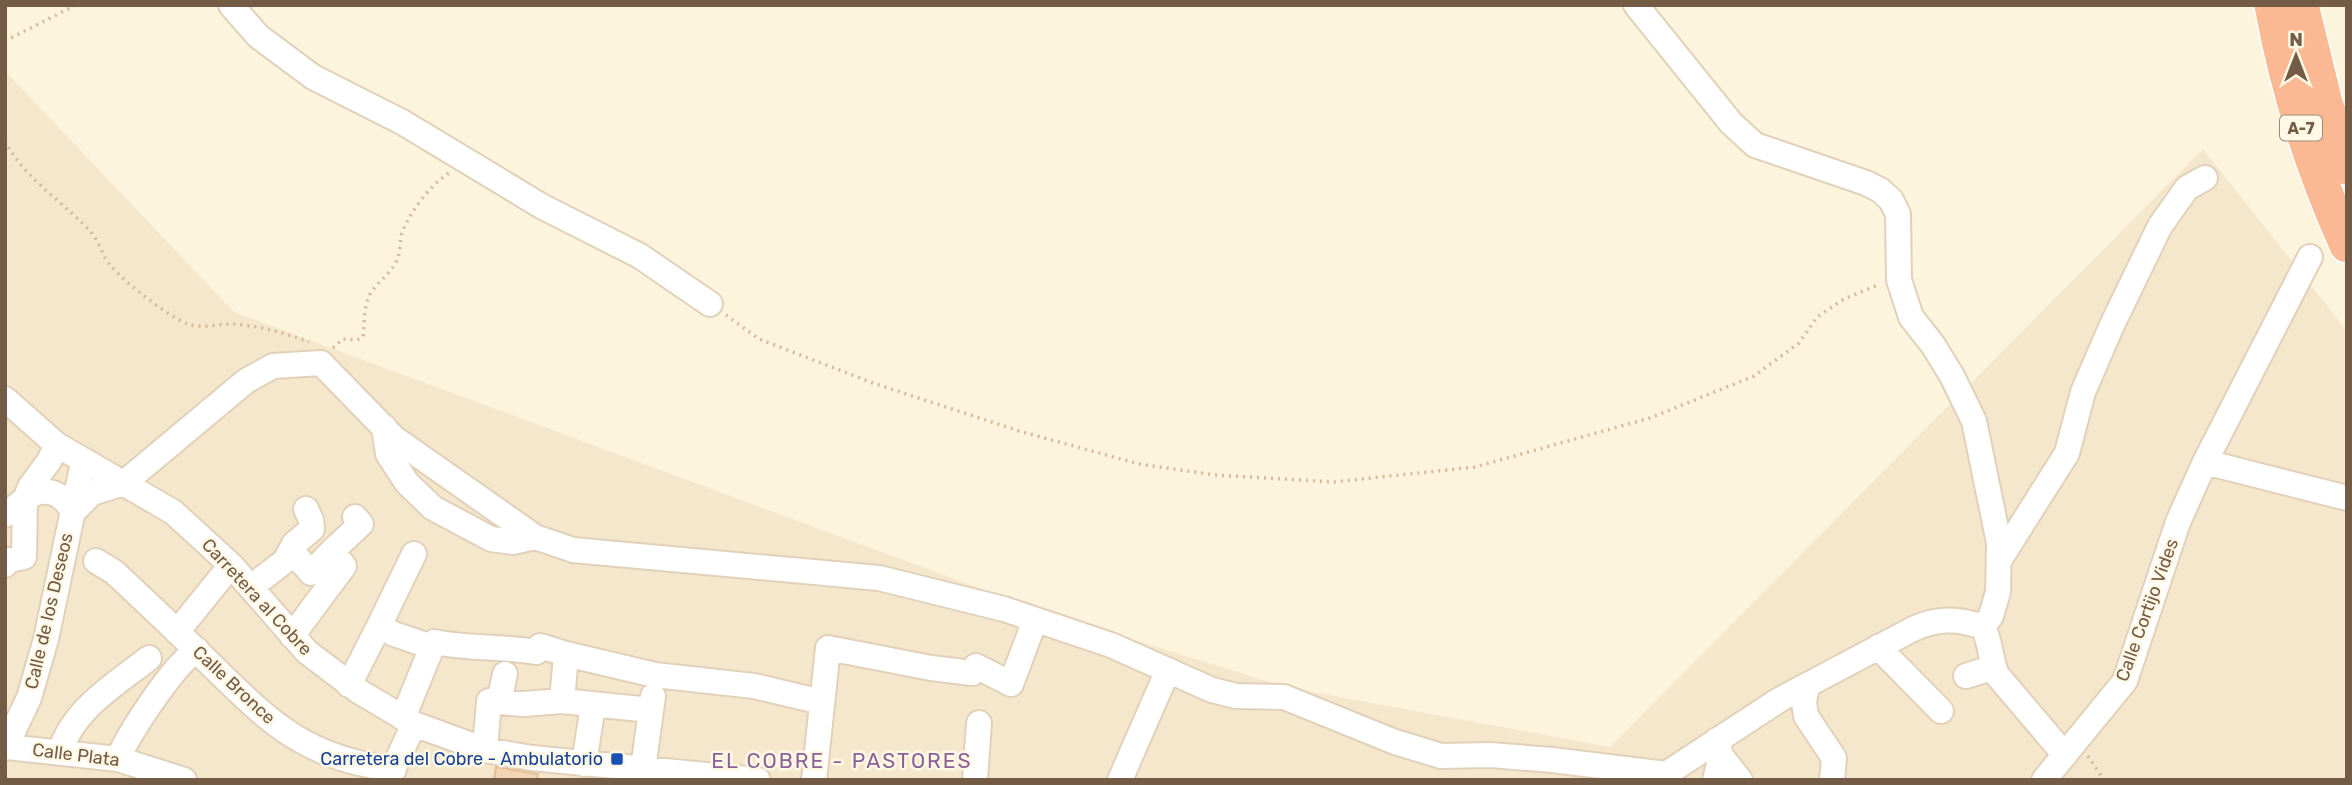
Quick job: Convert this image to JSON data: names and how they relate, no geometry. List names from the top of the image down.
{
  "streets": {
    "highway": ["A-7"],
    "street": [
      "Carretera al Cobre",
      "Calle Cortijo Vides",
      "Calle de los Deseos",
      "Calle Bronce",
      "Calle Plata"
    ]
  },
  "crossings": [
    ["Carretera al Cobre", "Calle de los Deseos"],
    ["Calle de los Deseos", "Calle Plata"]
  ],
  "districts": ["EL COBRE - PASTORES"],
  "places": {
    "transit": ["Carretera del Cobre - Ambulatorio"]
  },
  "north": "top"
}
